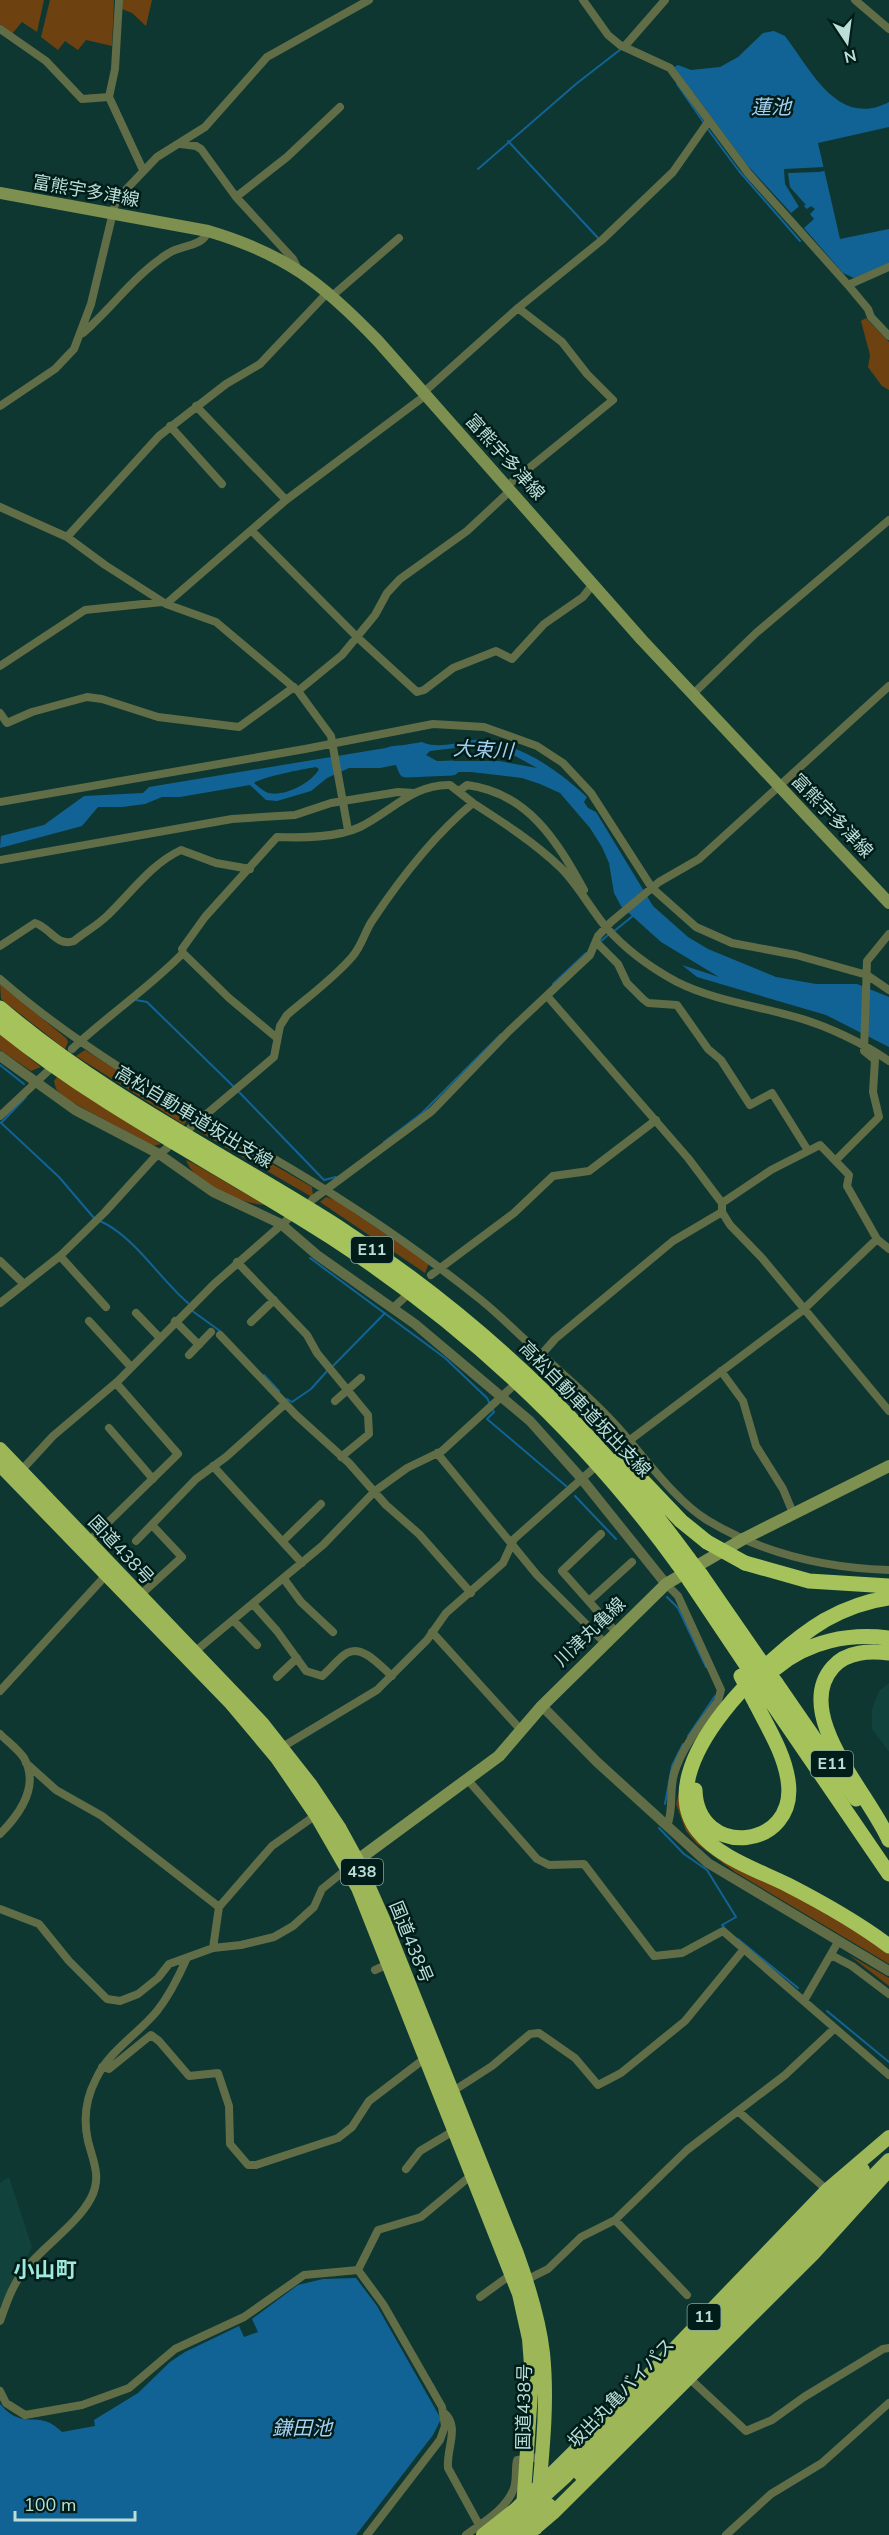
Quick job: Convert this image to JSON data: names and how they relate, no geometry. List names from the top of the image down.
{
  "streets": {
    "highway": [
      "高松自動車道坂出支線",
      "E11",
      "国道438号",
      "438",
      "11",
      "坂出丸亀バイパス"
    ],
    "main road": ["富熊宇多津線", "川津丸亀線"]
  },
  "crossings": [
    ["国道438号", "川津丸亀線"],
    ["国道438号", "11"]
  ],
  "districts": ["小山町"],
  "water": ["蓮池", "大束川", "鎌田池"],
  "scale_bar": "100 m",
  "north": "bottom"
}
